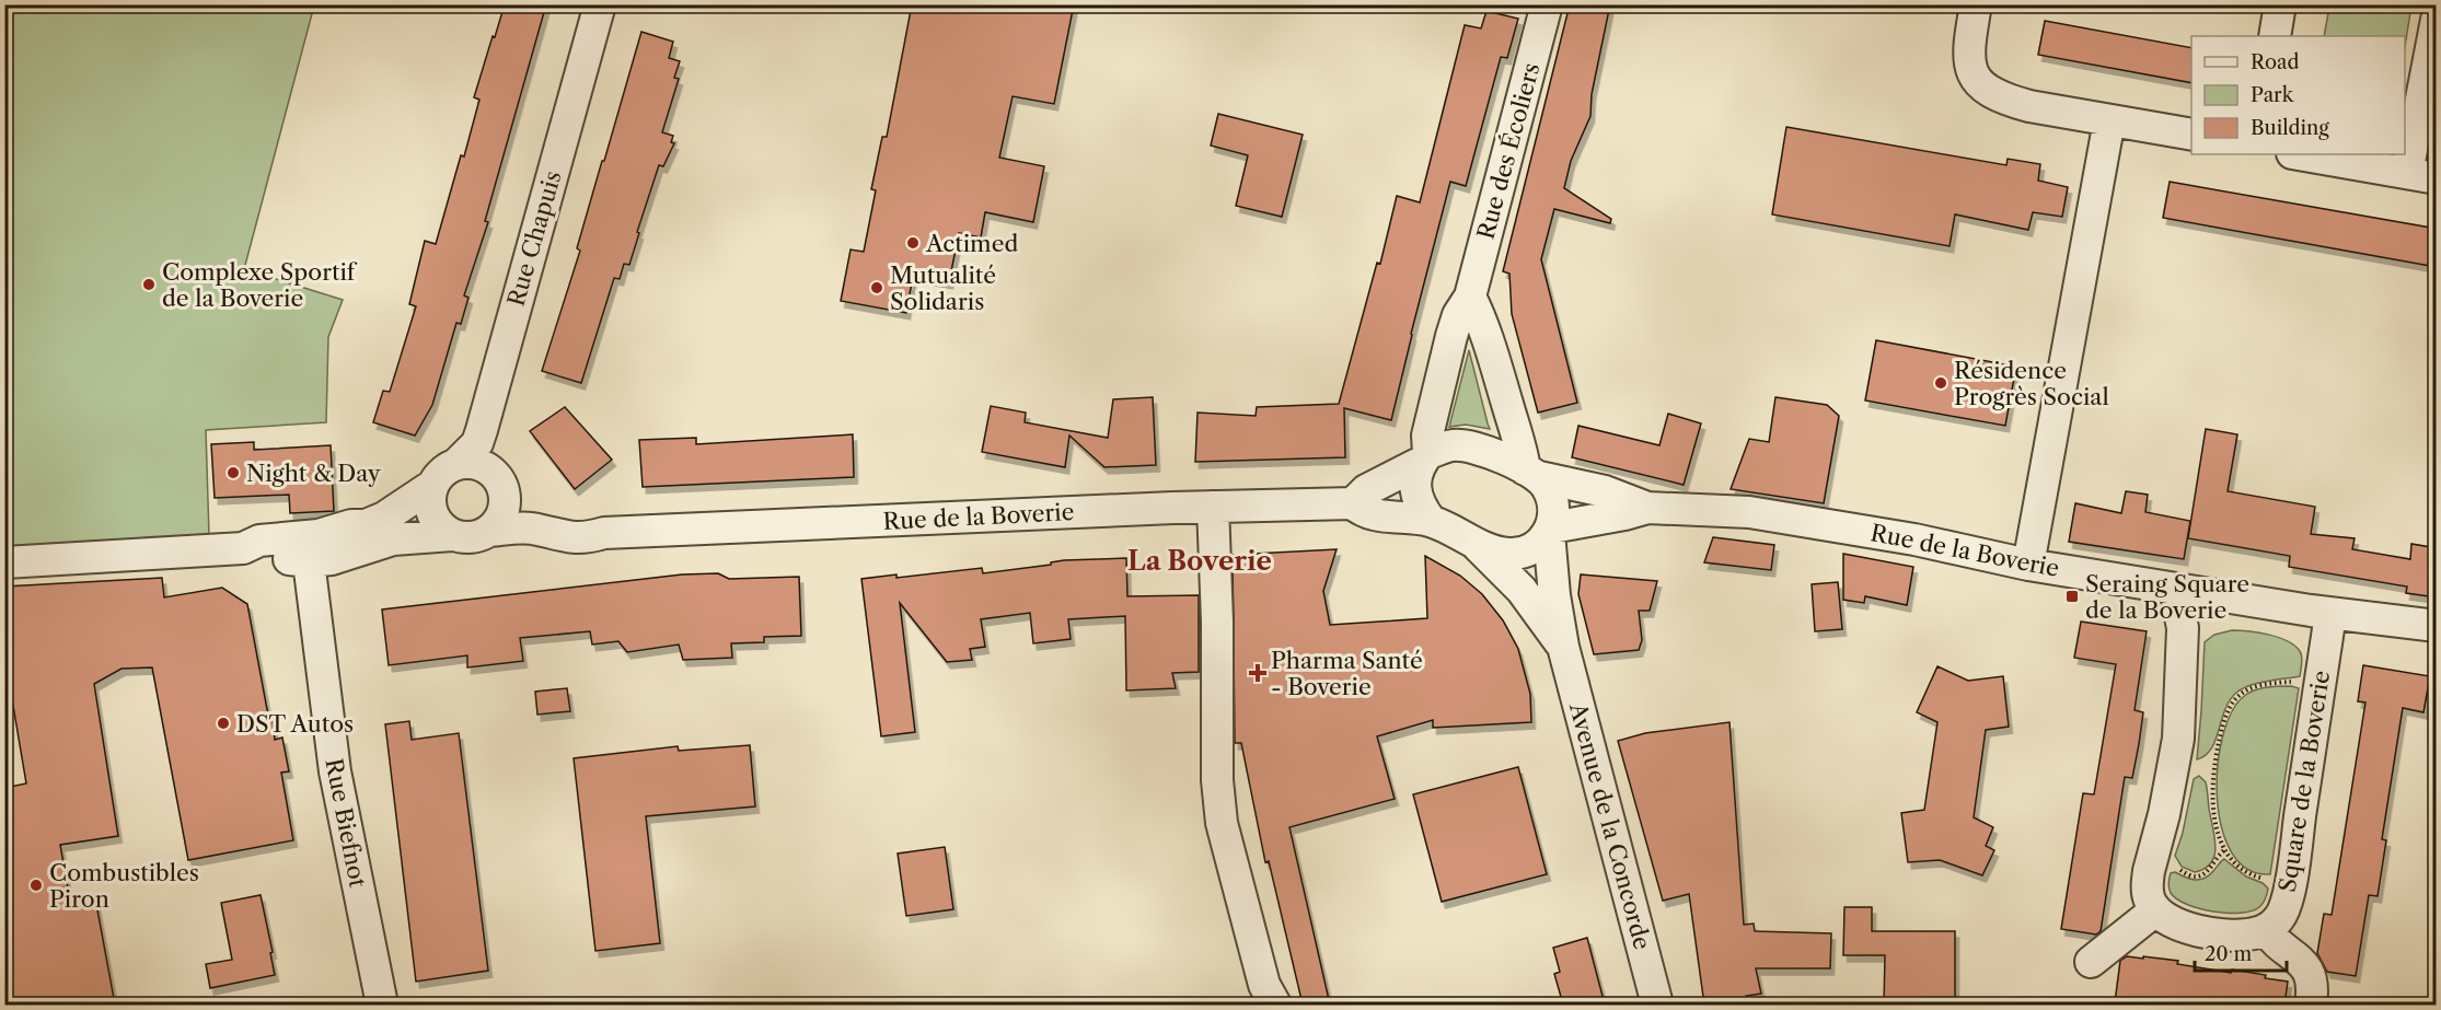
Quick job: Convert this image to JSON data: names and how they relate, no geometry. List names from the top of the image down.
{
  "streets": {
    "street": [
      "Rue des Écoliers",
      "Rue Chapuis",
      "Rue de la Boverie",
      "Square de la Boverie",
      "Rue Biefnot",
      "Avenue de la Concorde"
    ]
  },
  "crossings": [
    ["Rue des Écoliers", "Rue de la Boverie"],
    ["Rue des Écoliers", "Avenue de la Concorde"],
    ["Rue Chapuis", "Rue de la Boverie"],
    ["Rue de la Boverie", "Square de la Boverie"],
    ["Rue de la Boverie", "Avenue de la Concorde"]
  ],
  "districts": ["La Boverie"],
  "places": {
    "other": [
      "Actimed",
      "Complexe Sportif de la Boverie",
      "Mutualité Solidaris",
      "Résidence Progrès Social",
      "Night & Day",
      "DST Autos",
      "Combustibles Piron"
    ],
    "transit": ["Seraing Square de la Boverie"],
    "health": ["Pharma Santé - Boverie"]
  },
  "legend": ["Road", "Park", "Building"],
  "scale_bar": "20 m"
}
